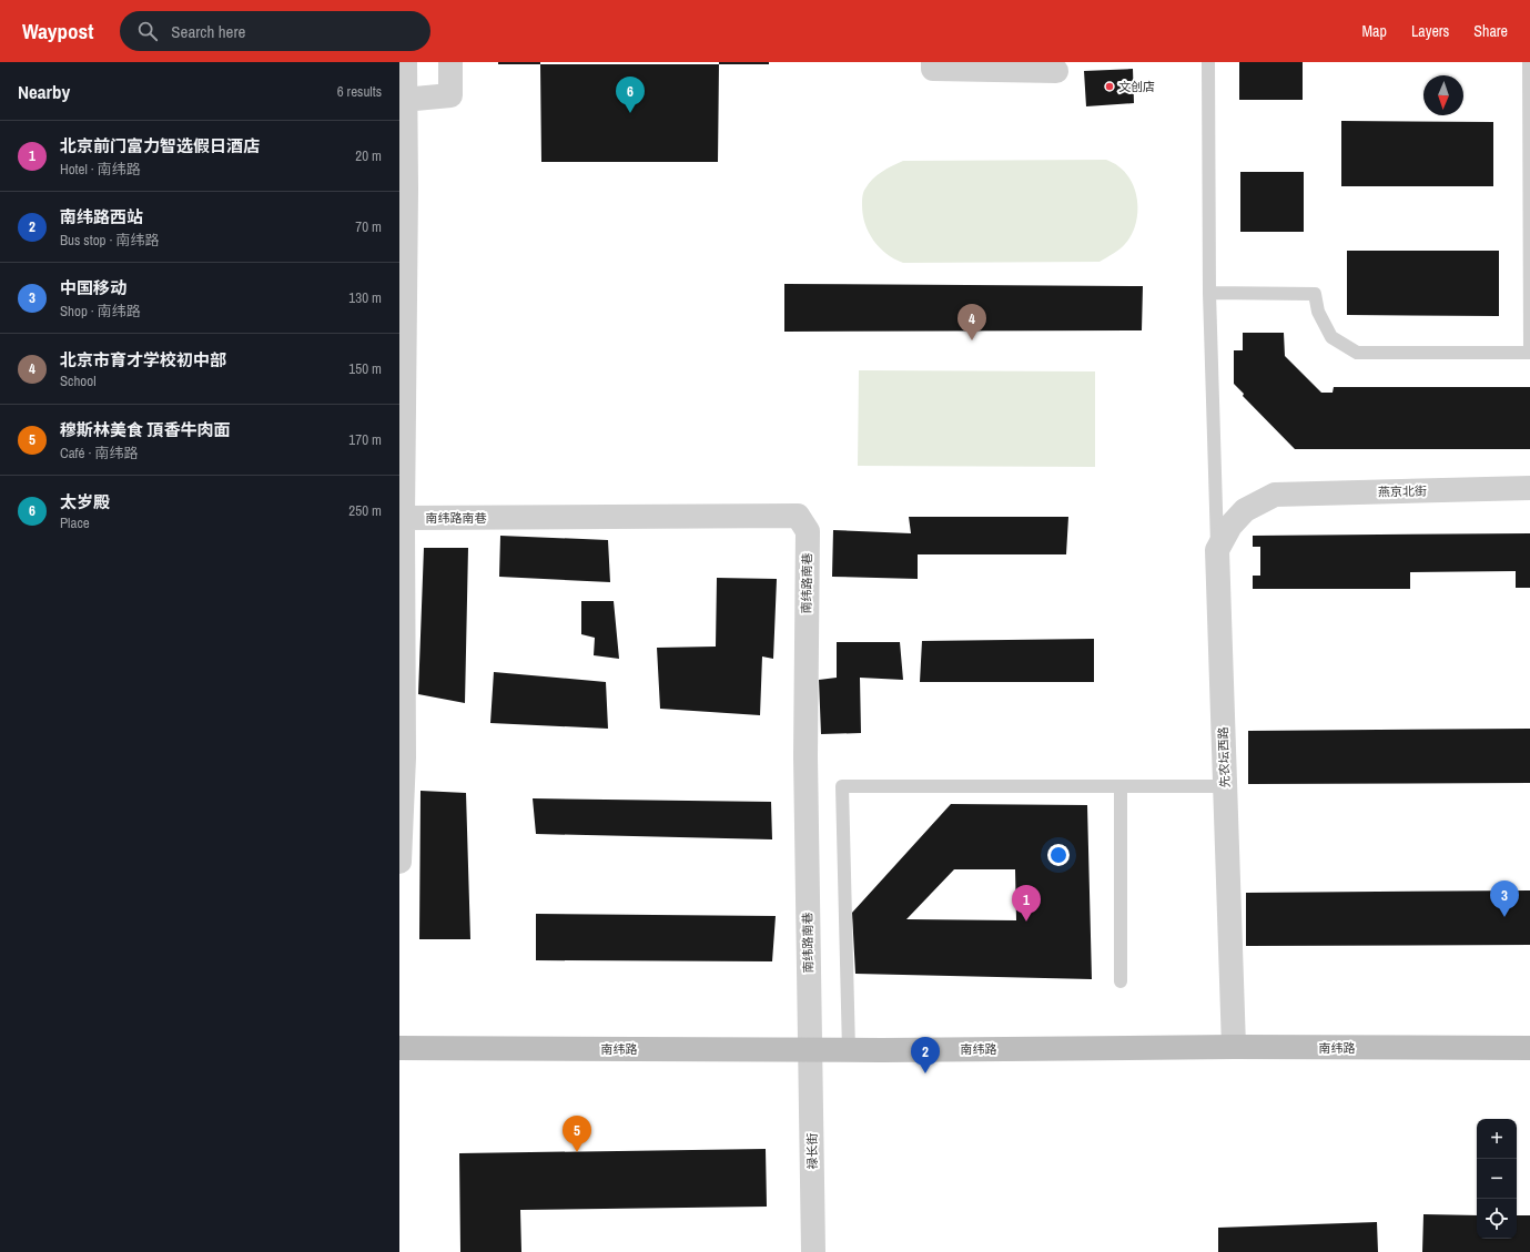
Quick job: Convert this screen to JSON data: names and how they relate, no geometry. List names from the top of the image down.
{
  "streets": {
    "street": [
      "燕京北街",
      "南纬路南巷",
      "先农坛西路",
      "南纬路",
      "禄长街"
    ]
  },
  "crossings": [
    ["燕京北街", "先农坛西路"],
    ["南纬路南巷", "南纬路"],
    ["南纬路南巷", "禄长街"],
    ["先农坛西路", "南纬路"],
    ["南纬路", "禄长街"]
  ],
  "places": ["文创店"],
  "north": "bottom",
  "page": {
    "header": "Waypost",
    "search": "Search here",
    "nav": ["Map", "Layers", "Share"],
    "heading": ["Nearby", "6 results"],
    "pins": [
      "6",
      "4",
      "3",
      "1",
      "2",
      "5"
    ],
    "list": [
      {
        "mark": "1",
        "name": "北京前门富力智选假日酒店",
        "note": "Hotel · 南纬路",
        "value": "20 m"
      },
      {
        "mark": "2",
        "name": "南纬路西站",
        "note": "Bus stop · 南纬路",
        "value": "70 m"
      },
      {
        "mark": "3",
        "name": "中国移动",
        "note": "Shop · 南纬路",
        "value": "130 m"
      },
      {
        "mark": "4",
        "name": "北京市育才学校初中部",
        "note": "School",
        "value": "150 m"
      },
      {
        "mark": "5",
        "name": "穆斯林美食 頂香牛肉面",
        "note": "Café · 南纬路",
        "value": "170 m"
      },
      {
        "mark": "6",
        "name": "太岁殿",
        "note": "Place",
        "value": "250 m"
      }
    ],
    "map_buttons": ["+", "−"]
  }
}
